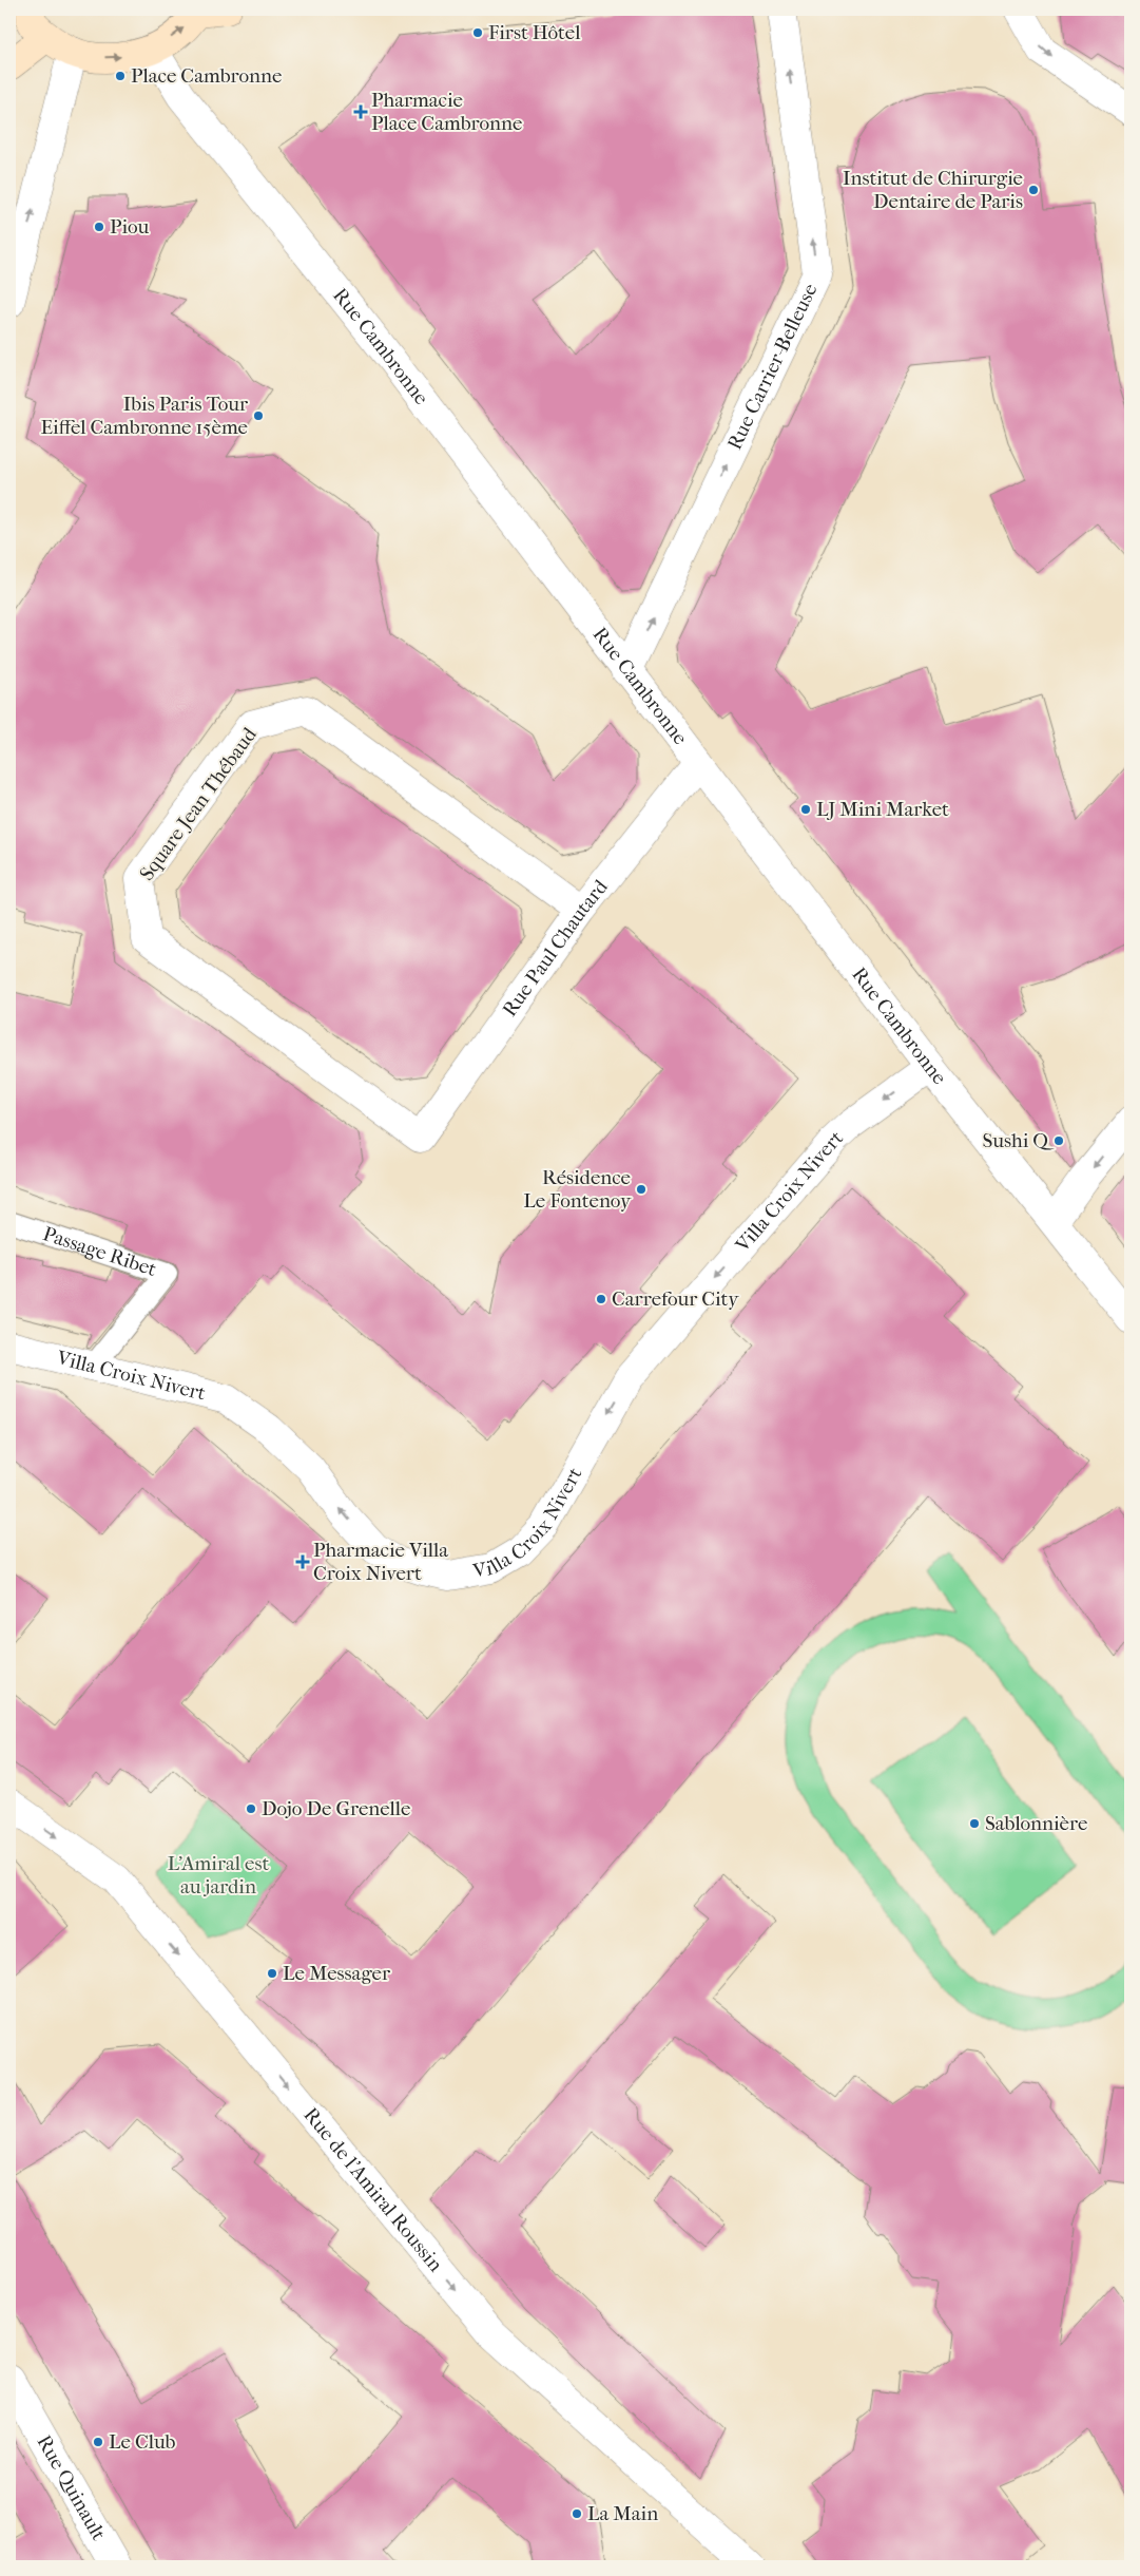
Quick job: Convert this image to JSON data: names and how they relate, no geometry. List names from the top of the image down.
{
  "streets": {
    "street": [
      "Rue Cambronne",
      "Rue Carrier-Belleuse",
      "Square Jean Thébaud",
      "Rue Paul Chautard",
      "Villa Croix Nivert",
      "Passage Ribet",
      "Rue de l'Amiral Roussin",
      "Rue Quinault"
    ]
  },
  "crossings": [
    ["Rue Cambronne", "Rue Carrier-Belleuse"],
    ["Rue Cambronne", "Rue Paul Chautard"],
    ["Rue Cambronne", "Villa Croix Nivert"],
    ["Square Jean Thébaud", "Rue Paul Chautard"],
    ["Villa Croix Nivert", "Passage Ribet"]
  ],
  "one_way": ["Rue Carrier-Belleuse", "Rue de l'Amiral Roussin"],
  "parks": ["L'Amiral est au jardin"],
  "places": {
    "other": [
      "First Hôtel",
      "Place Cambronne",
      "Institut de Chirurgie Dentaire de Paris",
      "Piou",
      "Ibis Paris Tour Eiffel Cambronne 15ème",
      "LJ Mini Market",
      "Sushi Q",
      "Résidence Le Fontenoy",
      "Carrefour City",
      "Dojo De Grenelle",
      "Sablonnière",
      "Le Messager",
      "Le Club",
      "La Main"
    ],
    "health": ["Pharmacie Place Cambronne", "Pharmacie Villa Croix Nivert"]
  }
}
